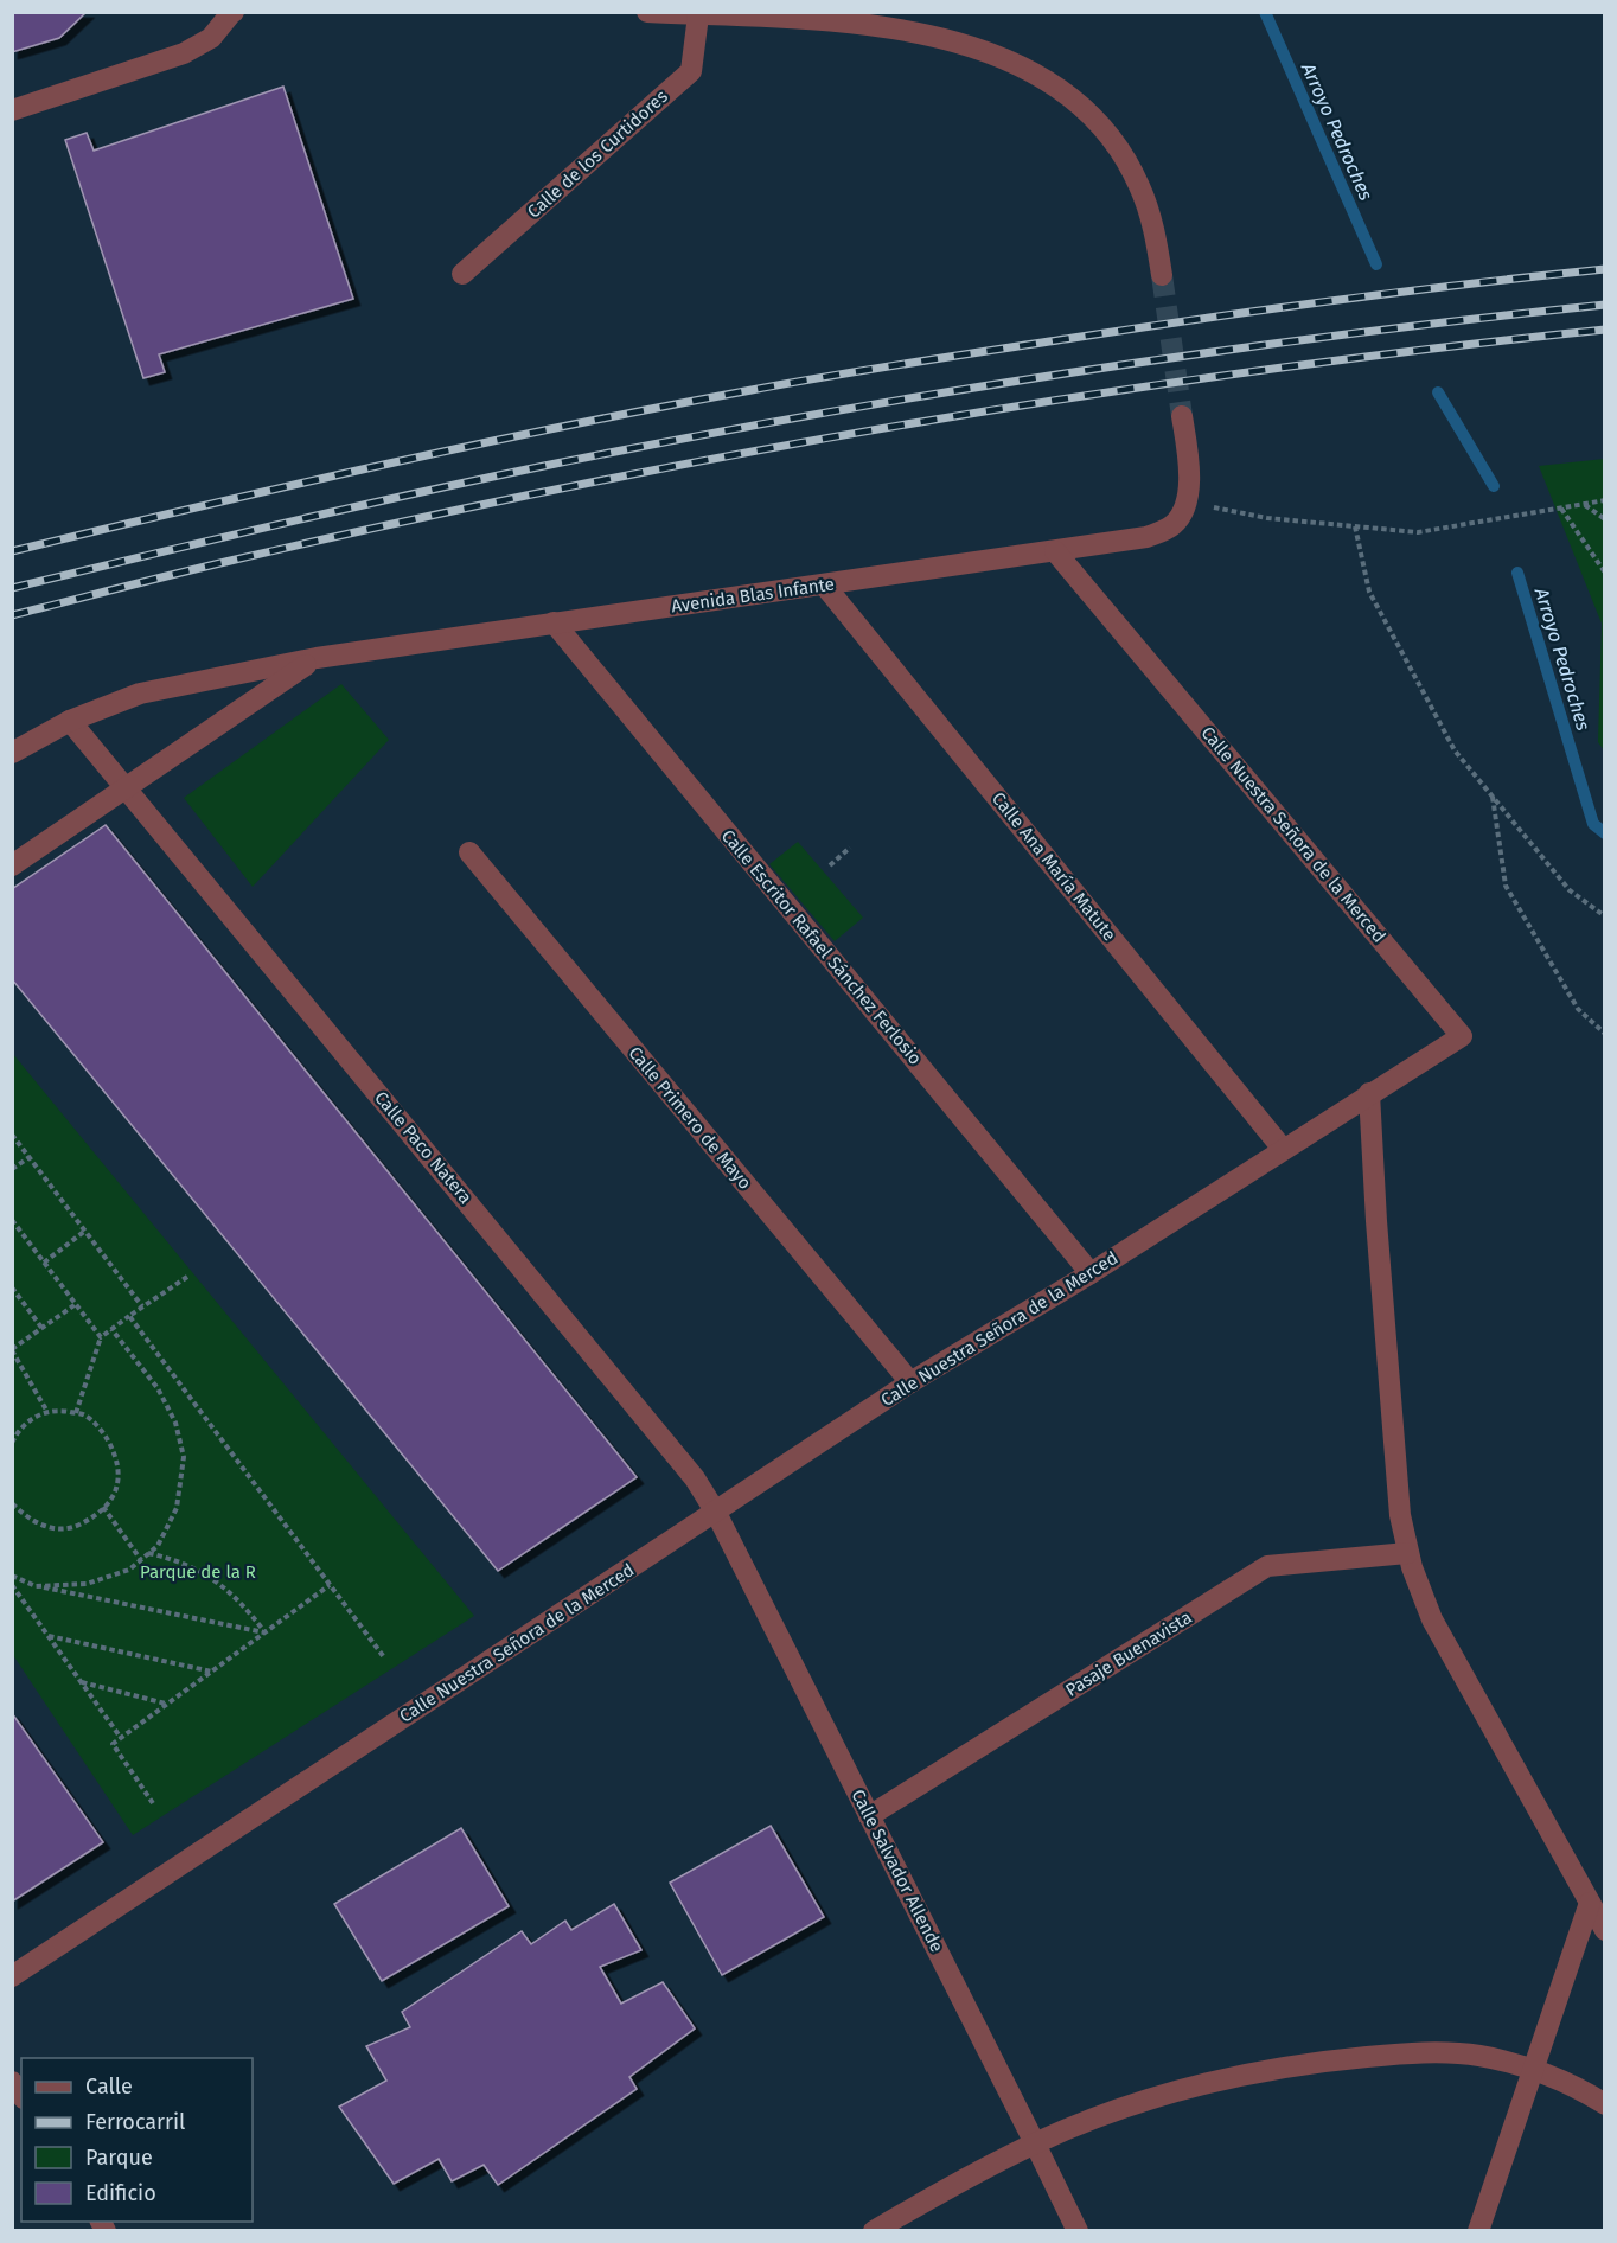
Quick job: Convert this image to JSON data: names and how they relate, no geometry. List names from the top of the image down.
{
  "streets": {
    "street": [
      "Calle de los Curtidores",
      "Avenida Blas Infante",
      "Calle Nuestra Señora de la Merced",
      "Calle Ana María Matute",
      "Calle Escritor Rafael Sánchez Ferlosio",
      "Calle Primero de Mayo",
      "Calle Paco Natera",
      "Pasaje Buenavista",
      "Calle Salvador Allende"
    ]
  },
  "crossings": [
    ["Avenida Blas Infante", "Calle Nuestra Señora de la Merced"],
    ["Avenida Blas Infante", "Calle Ana María Matute"],
    ["Avenida Blas Infante", "Calle Escritor Rafael Sánchez Ferlosio"],
    ["Avenida Blas Infante", "Calle Paco Natera"],
    ["Calle Nuestra Señora de la Merced", "Calle Ana María Matute"],
    ["Calle Nuestra Señora de la Merced", "Calle Escritor Rafael Sánchez Ferlosio"],
    ["Calle Nuestra Señora de la Merced", "Calle Primero de Mayo"],
    ["Calle Nuestra Señora de la Merced", "Calle Paco Natera"],
    ["Calle Nuestra Señora de la Merced", "Calle Salvador Allende"],
    ["Calle Paco Natera", "Calle Salvador Allende"],
    ["Pasaje Buenavista", "Calle Salvador Allende"]
  ],
  "water": ["Arroyo Pedroches"],
  "parks": ["Parque de la R"],
  "legend": [
    "Calle",
    "Ferrocarril",
    "Parque",
    "Edificio"
  ]
}
